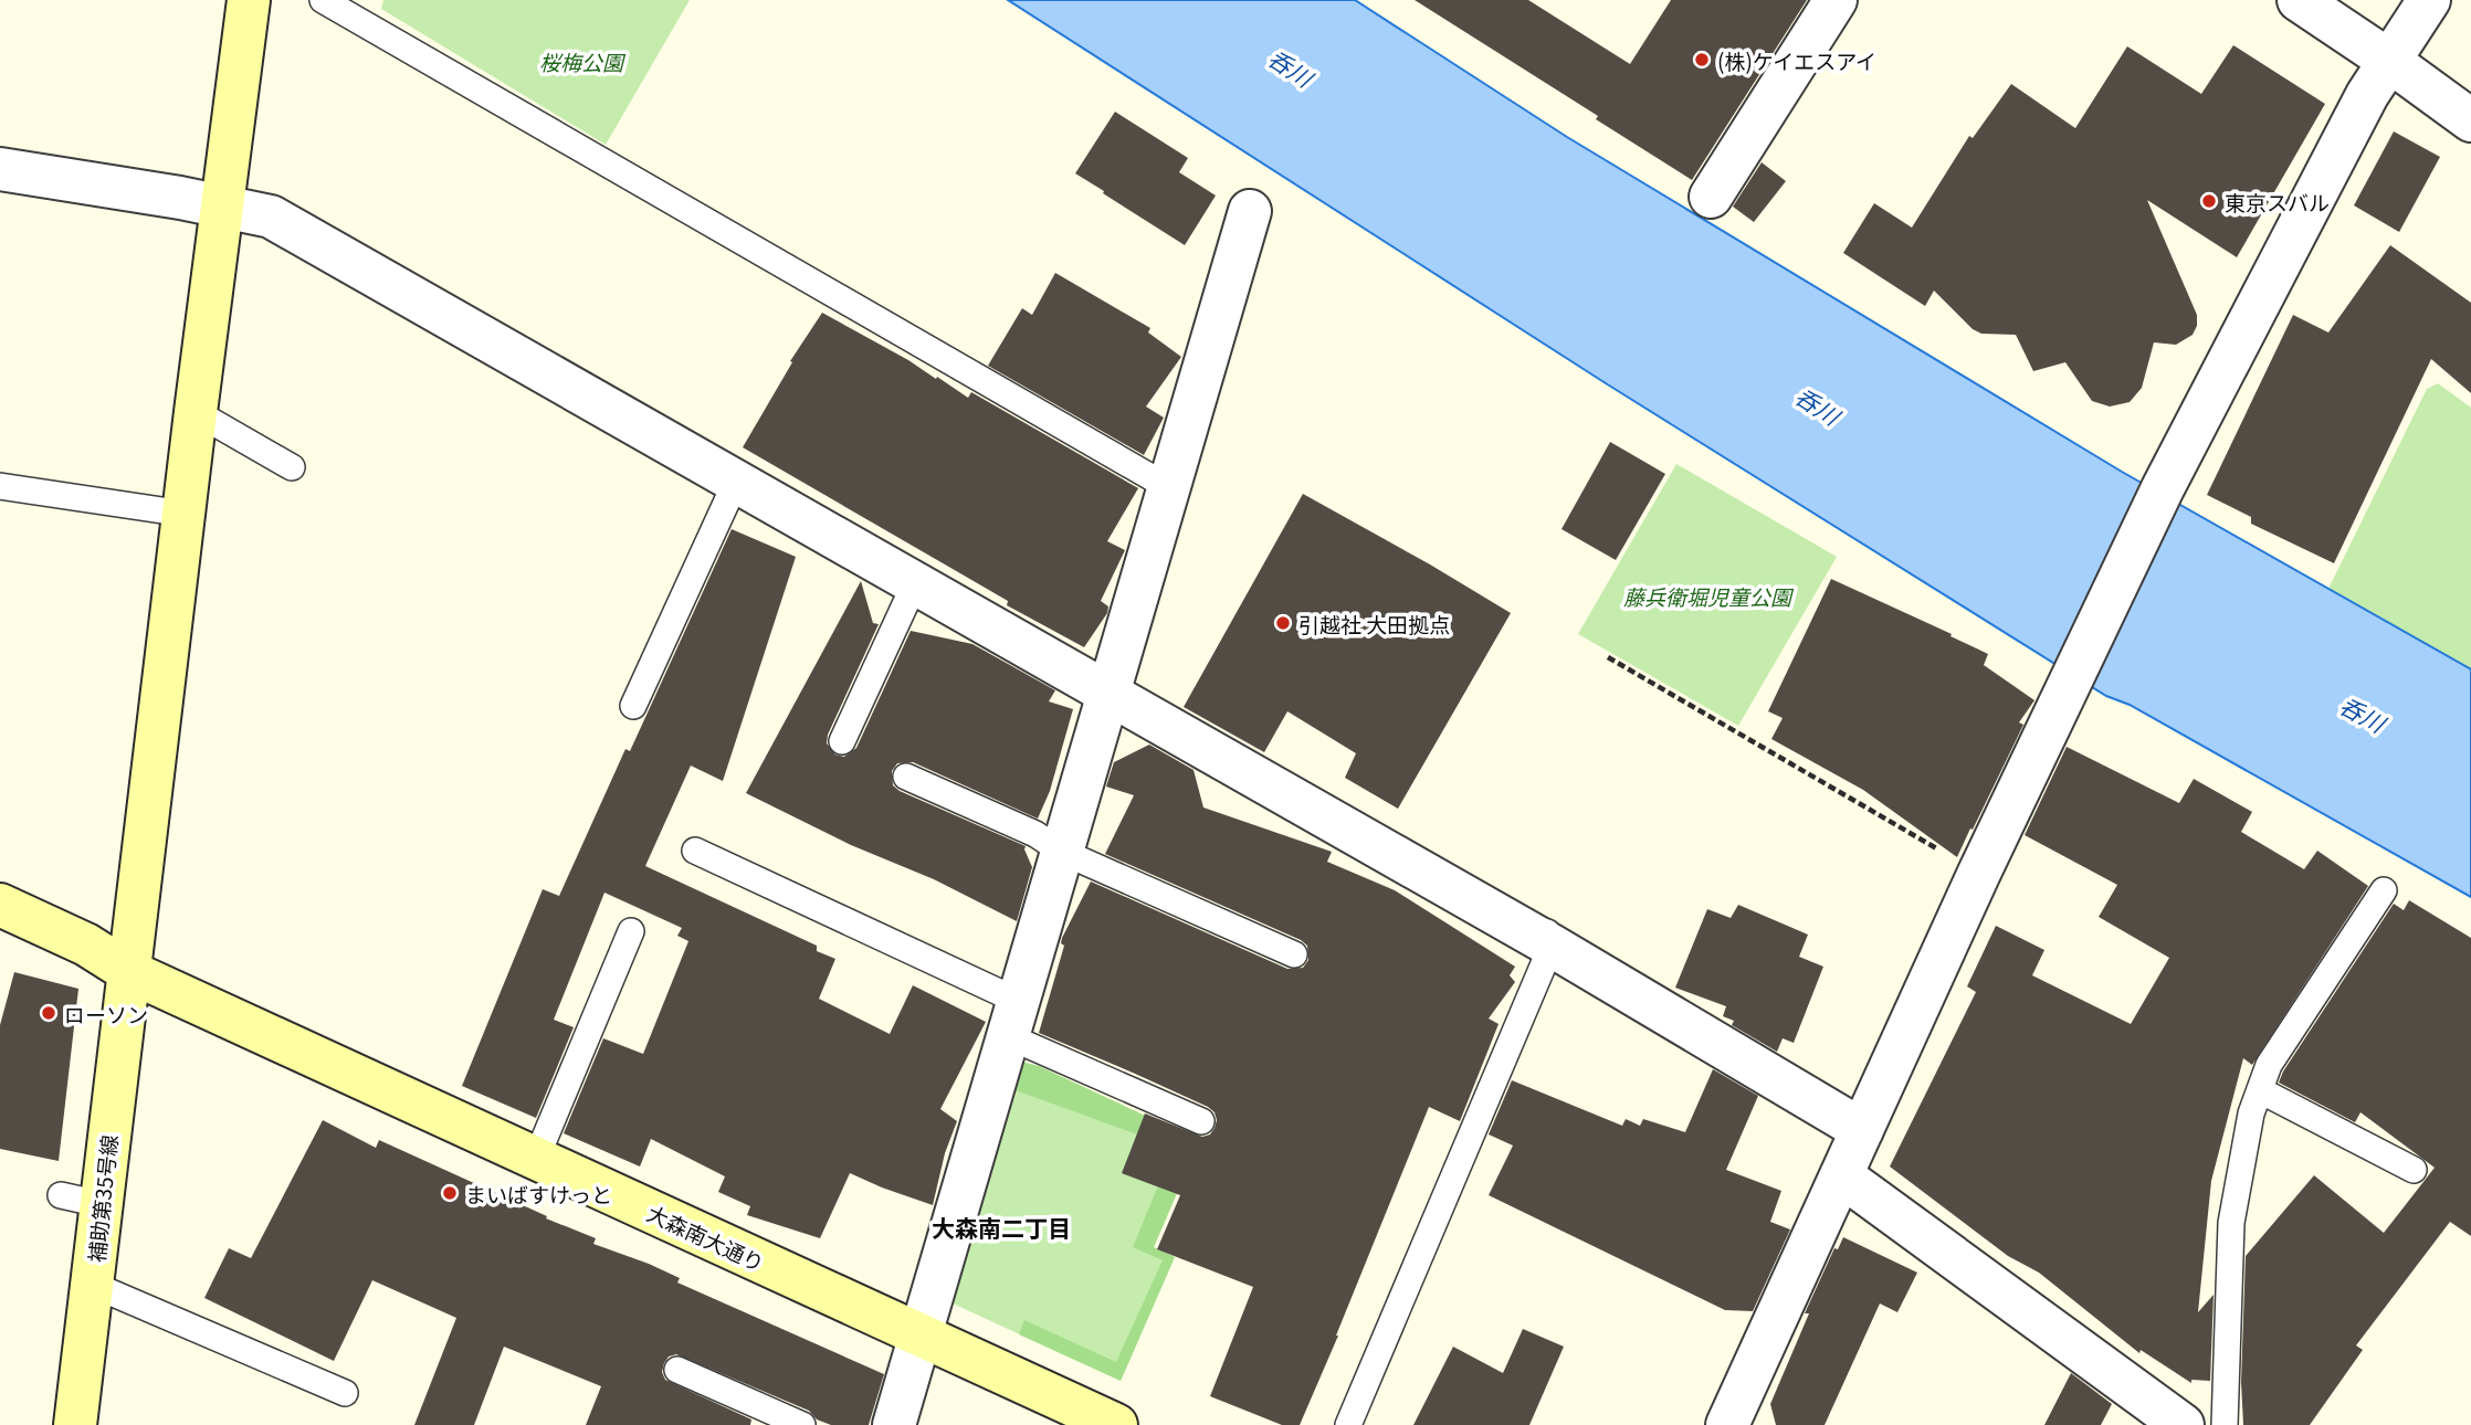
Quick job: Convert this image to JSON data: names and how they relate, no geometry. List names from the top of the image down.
{
  "streets": {
    "street": ["補助第35号線", "大森南大通り"]
  },
  "crossings": [
    ["補助第35号線", "大森南大通り"]
  ],
  "districts": ["大森南二丁目"],
  "water": ["呑川"],
  "parks": ["桜梅公園", "藤兵衛堀児童公園"],
  "places": [
    "(株)ケイエスアイ",
    "東京スバル",
    "引越社 大田拠点",
    "ローソン",
    "まいばすけっと"
  ]
}
